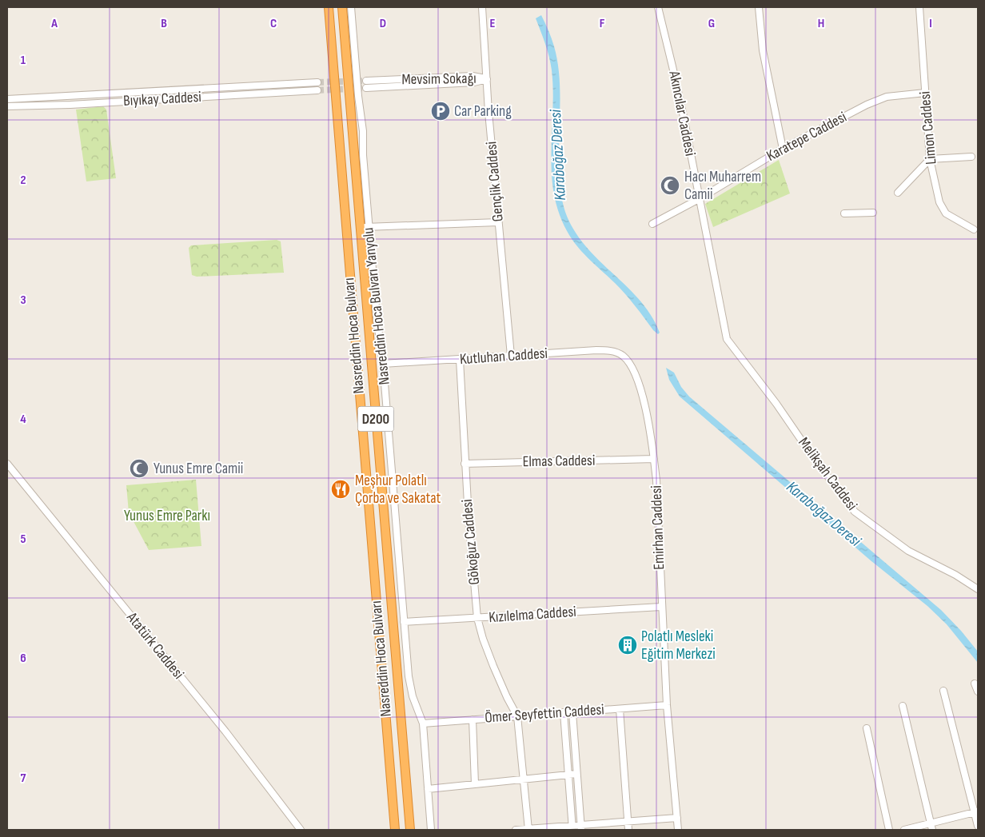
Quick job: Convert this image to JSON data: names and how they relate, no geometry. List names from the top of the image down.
{
  "streets": {
    "highway": ["Nasreddin Hoca Bulvarı", "D200"],
    "street": [
      "Mevsim Sokağı",
      "Bıyıkay Caddesi",
      "Akıncılar Caddesi",
      "Limon Caddesi",
      "Karatepe Caddesi",
      "Gençlik Caddesi",
      "Nasreddin Hoca Bulvarı Yanyolu",
      "Kutluhan Caddesi",
      "Elmas Caddesi",
      "Melikşah Caddesi",
      "Emirhan Caddesi",
      "Gökoğuz Caddesi",
      "Kızılelma Caddesi",
      "Atatürk Caddesi",
      "Ömer Seyfettin Caddesi"
    ]
  },
  "crossings": [
    ["Mevsim Sokağı", "Gençlik Caddesi"],
    ["Akıncılar Caddesi", "Karatepe Caddesi"],
    ["Akıncılar Caddesi", "Melikşah Caddesi"],
    ["Limon Caddesi", "Karatepe Caddesi"],
    ["Gençlik Caddesi", "Kutluhan Caddesi"],
    ["Nasreddin Hoca Bulvarı Yanyolu", "Kutluhan Caddesi"],
    ["Nasreddin Hoca Bulvarı Yanyolu", "Kızılelma Caddesi"],
    ["Nasreddin Hoca Bulvarı Yanyolu", "Ömer Seyfettin Caddesi"],
    ["Kutluhan Caddesi", "Emirhan Caddesi"],
    ["Kutluhan Caddesi", "Gökoğuz Caddesi"],
    ["Elmas Caddesi", "Emirhan Caddesi"],
    ["Elmas Caddesi", "Gökoğuz Caddesi"],
    ["Emirhan Caddesi", "Kızılelma Caddesi"],
    ["Emirhan Caddesi", "Ömer Seyfettin Caddesi"],
    ["Gökoğuz Caddesi", "Kızılelma Caddesi"],
    ["Gökoğuz Caddesi", "Ömer Seyfettin Caddesi"]
  ],
  "water": ["Karaboğaz Deresi"],
  "parks": ["Yunus Emre Parkı"],
  "places": {
    "parking": ["Car Parking"],
    "mosque": ["Hacı Muharrem Camii", "Yunus Emre Camii"],
    "restaurant": ["Meşhur Polatlı Çorba ve Sakatat"],
    "building": ["Polatlı Mesleki Eğitim Merkezi"]
  },
  "grid": {
    "columns": [
      "A",
      "B",
      "C",
      "D",
      "E",
      "F",
      "G",
      "H",
      "I"
    ],
    "rows": [
      "1",
      "2",
      "3",
      "4",
      "5",
      "6",
      "7"
    ]
  }
}
